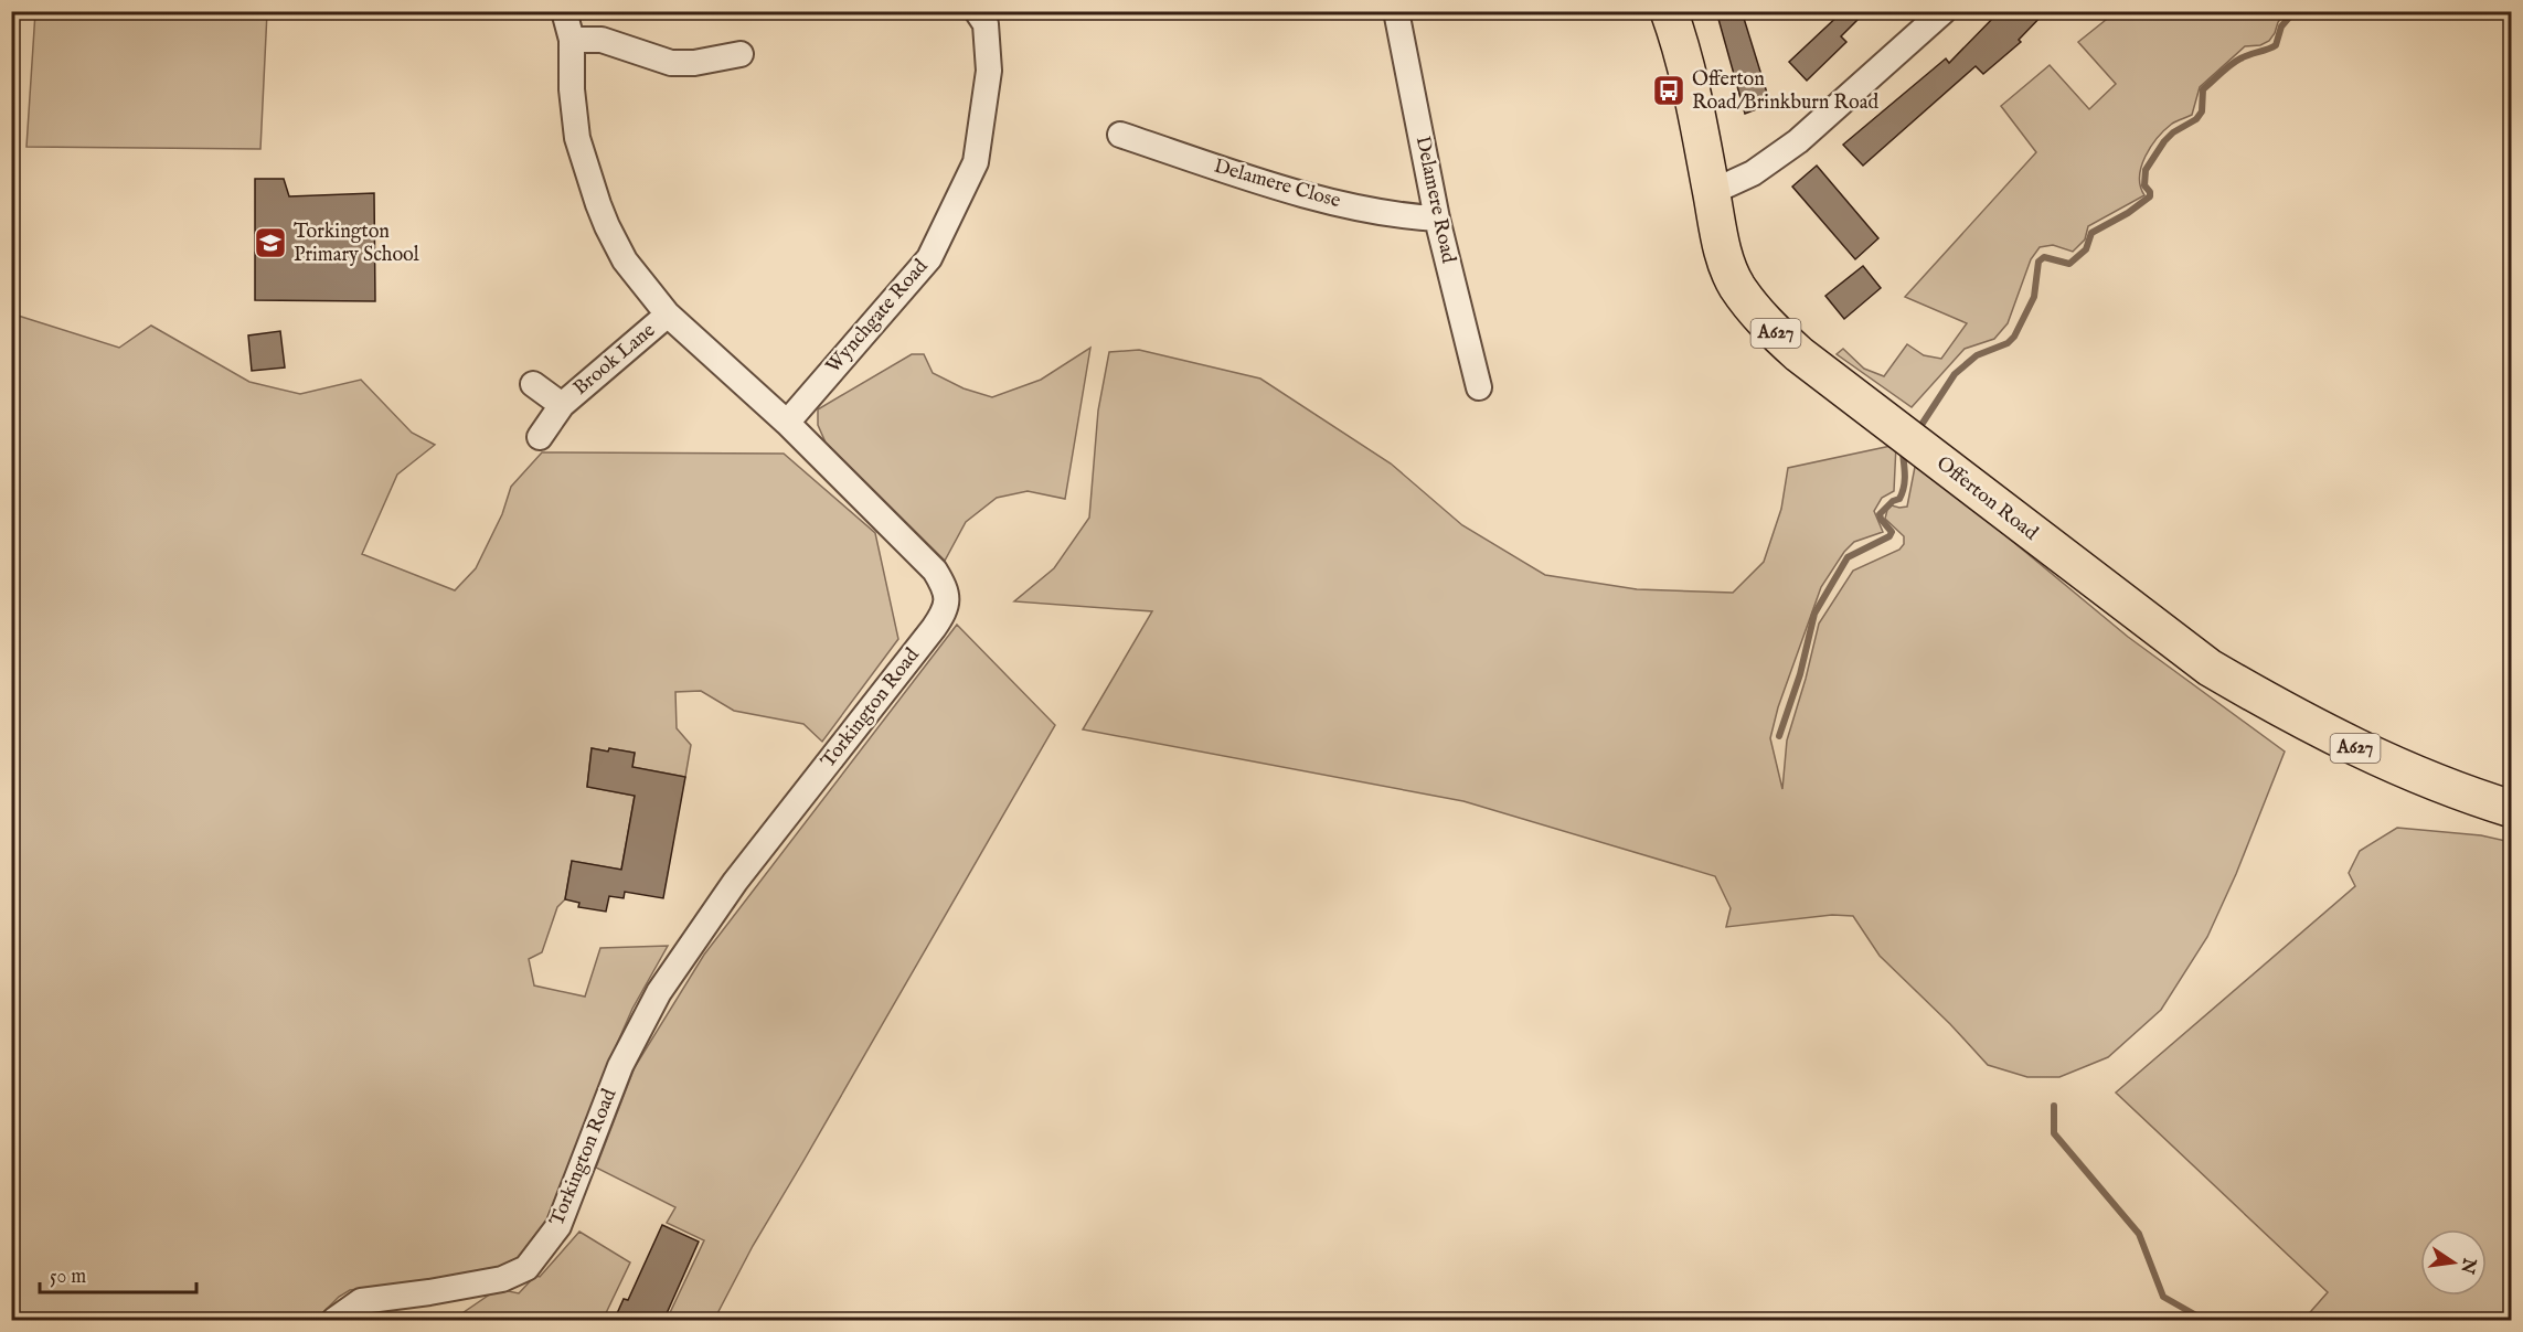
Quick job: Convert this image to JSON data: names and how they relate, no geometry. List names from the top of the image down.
{
  "streets": {
    "main road": ["A627", "Offerton Road"],
    "street": [
      "Delamere Close",
      "Delamere Road",
      "Wynchgate Road",
      "Brook Lane",
      "Torkington Road"
    ]
  },
  "crossings": [
    ["Delamere Close", "Delamere Road"],
    ["Wynchgate Road", "Torkington Road"],
    ["Brook Lane", "Torkington Road"]
  ],
  "places": {
    "bus stop": ["Offerton Road/Brinkburn Road"],
    "school or university": ["Torkington Primary School"]
  },
  "scale_bar": "50 m",
  "north": "right"
}
